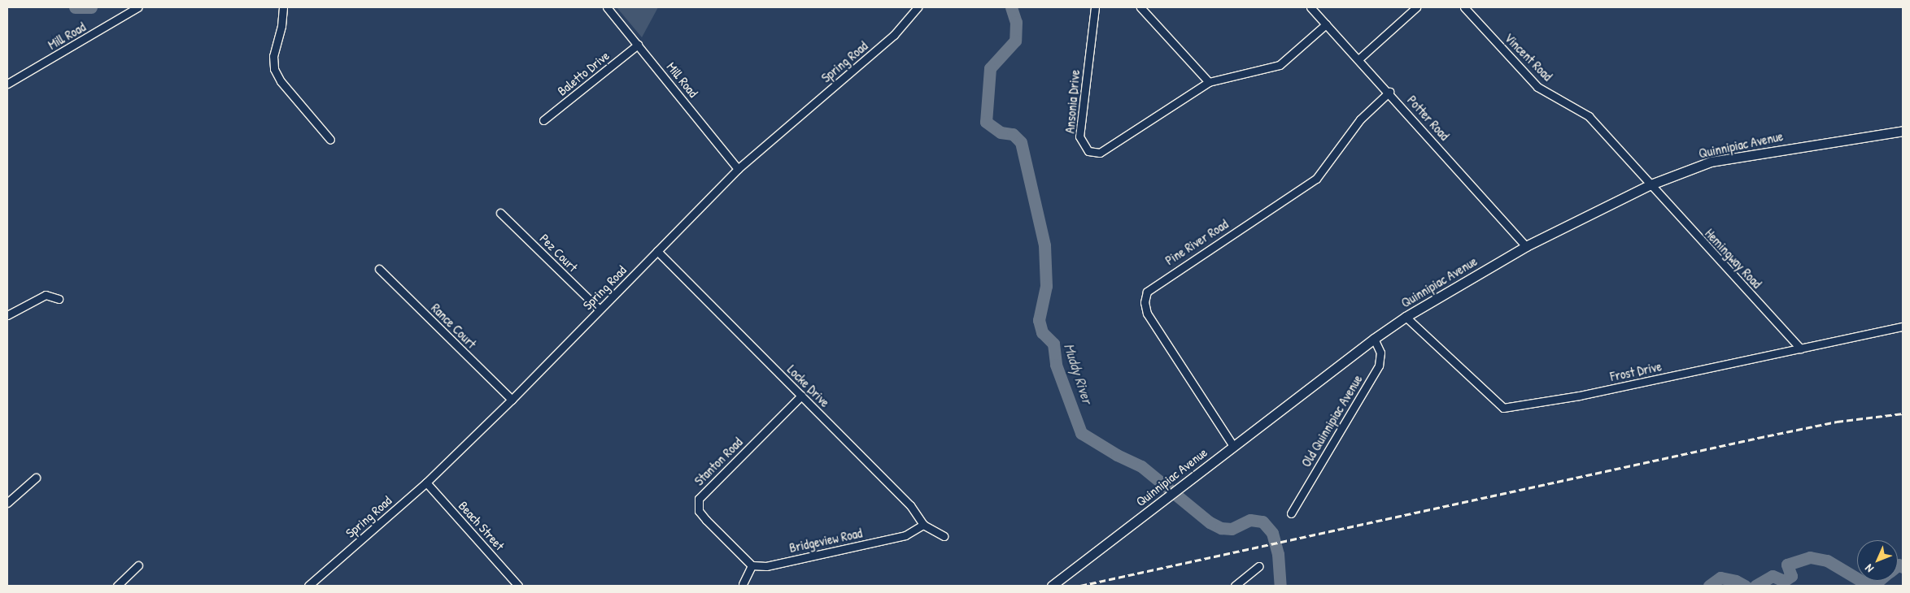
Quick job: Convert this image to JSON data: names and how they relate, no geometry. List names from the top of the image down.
{
  "streets": {
    "main road": ["Quinnipiac Avenue"],
    "street": [
      "Mill Road",
      "Vincent Road",
      "Spring Road",
      "Baletto Drive",
      "Ansonia Drive",
      "Potter Road",
      "Pine River Road",
      "Pez Court",
      "Hemingway Road",
      "Rance Court",
      "Frost Drive",
      "Locke Drive",
      "Old Quinnipiac Avenue",
      "Stanton Road",
      "Beach Street",
      "Bridgeview Road"
    ]
  },
  "crossings": [
    ["Mill Road", "Spring Road"],
    ["Mill Road", "Baletto Drive"],
    ["Vincent Road", "Quinnipiac Avenue"],
    ["Vincent Road", "Hemingway Road"],
    ["Spring Road", "Pez Court"],
    ["Spring Road", "Rance Court"],
    ["Spring Road", "Locke Drive"],
    ["Spring Road", "Beach Street"],
    ["Ansonia Drive", "Potter Road"],
    ["Potter Road", "Quinnipiac Avenue"],
    ["Potter Road", "Pine River Road"],
    ["Quinnipiac Avenue", "Pine River Road"],
    ["Quinnipiac Avenue", "Hemingway Road"],
    ["Quinnipiac Avenue", "Frost Drive"],
    ["Quinnipiac Avenue", "Old Quinnipiac Avenue"],
    ["Hemingway Road", "Frost Drive"],
    ["Locke Drive", "Stanton Road"],
    ["Locke Drive", "Bridgeview Road"],
    ["Stanton Road", "Bridgeview Road"]
  ],
  "water": ["Muddy River"],
  "north": "bottom left"
}
